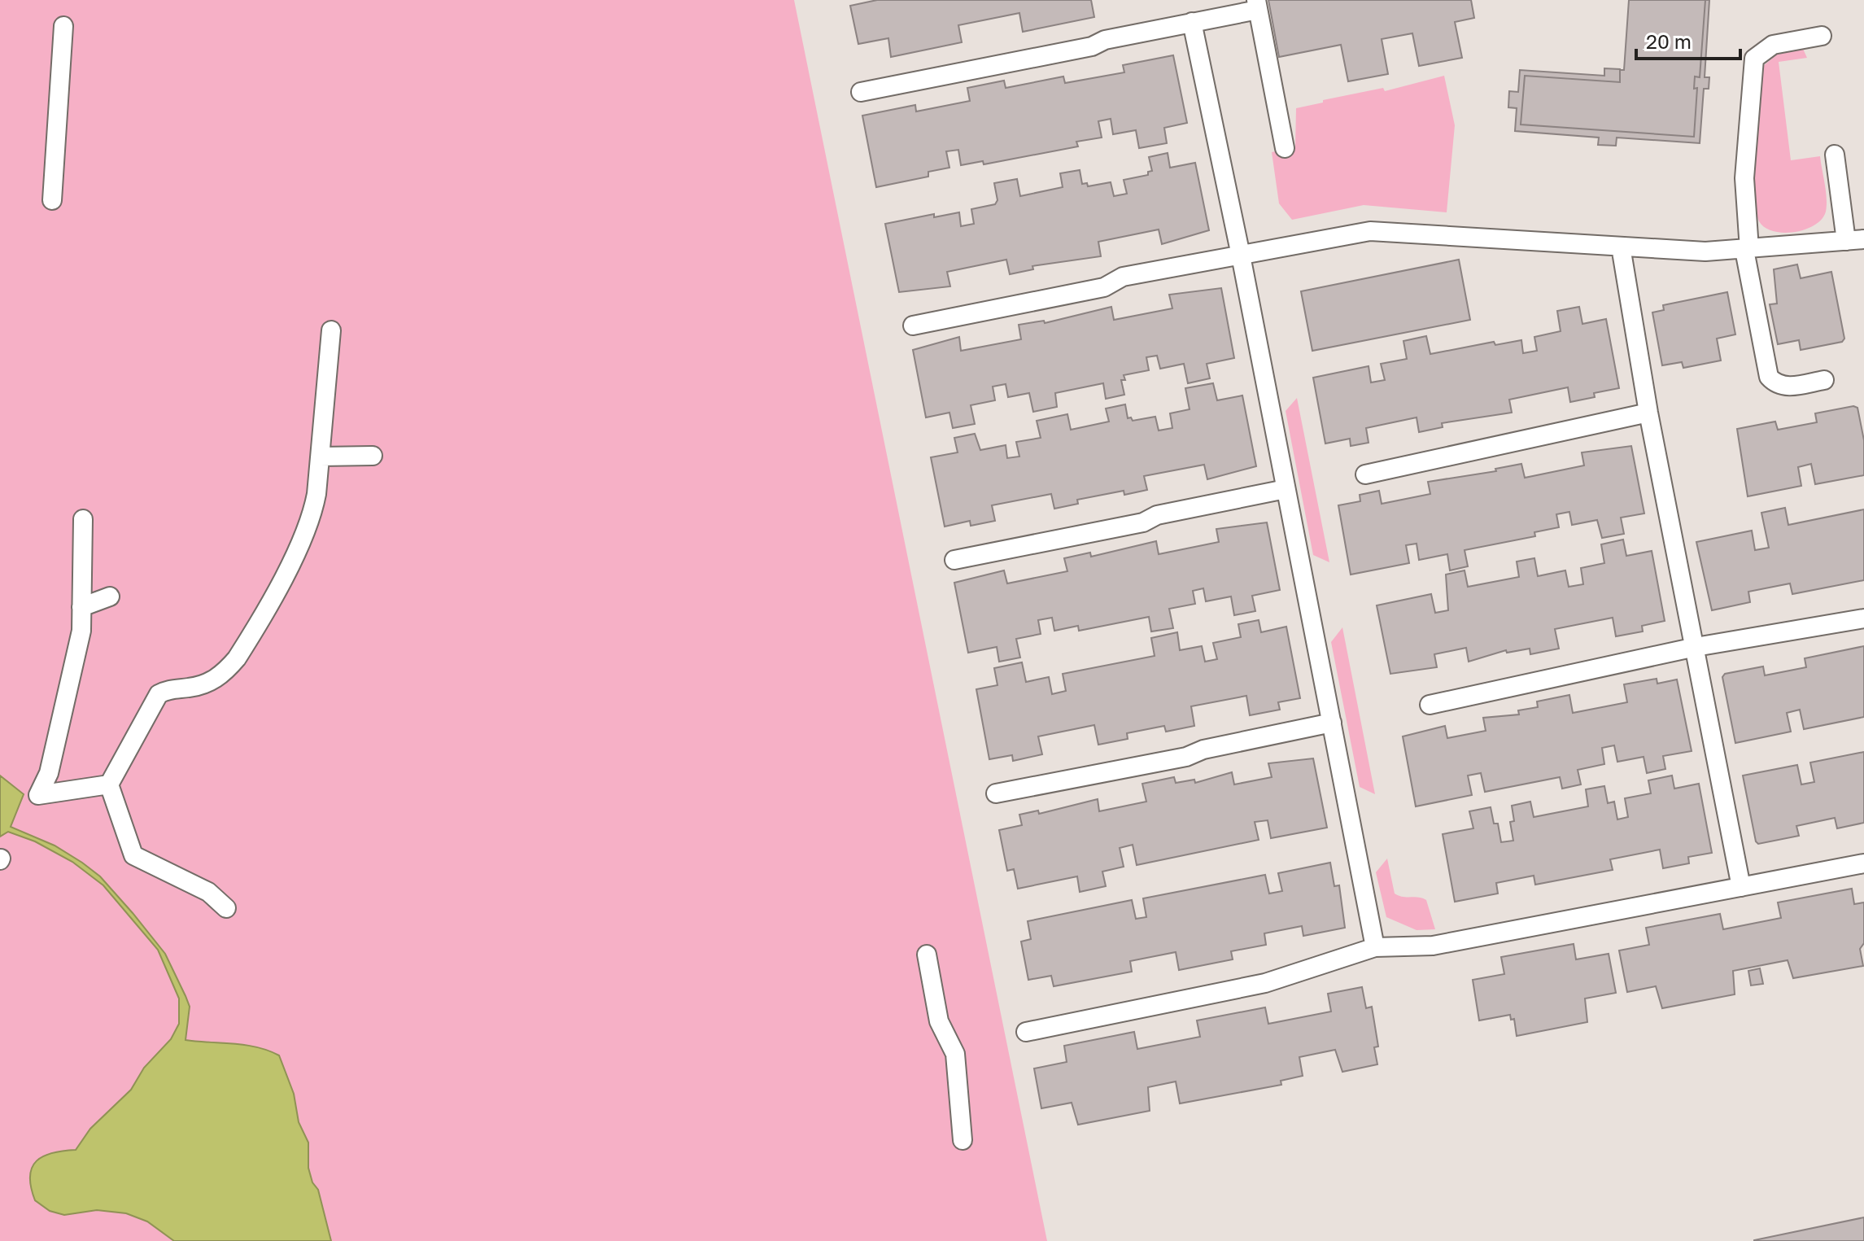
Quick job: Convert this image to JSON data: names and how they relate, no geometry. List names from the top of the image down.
{
  "scale_bar": "20 m"
}
